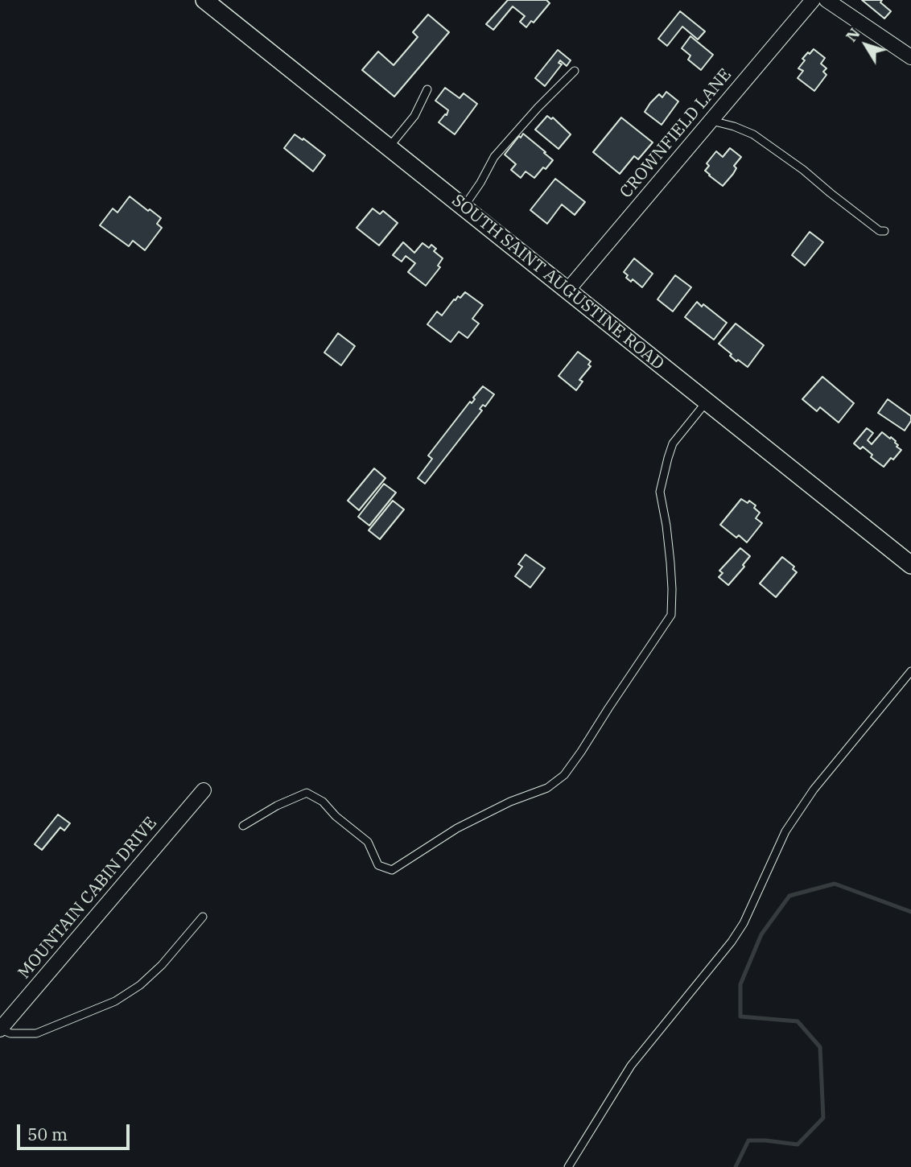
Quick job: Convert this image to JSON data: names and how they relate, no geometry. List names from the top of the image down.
{
  "streets": {
    "street": ["CROWNFIELD LANE", "SOUTH SAINT AUGUSTINE ROAD", "MOUNTAIN CABIN DRIVE"]
  },
  "crossings": [
    ["CROWNFIELD LANE", "SOUTH SAINT AUGUSTINE ROAD"]
  ],
  "scale_bar": "50 m",
  "north": "top left"
}
